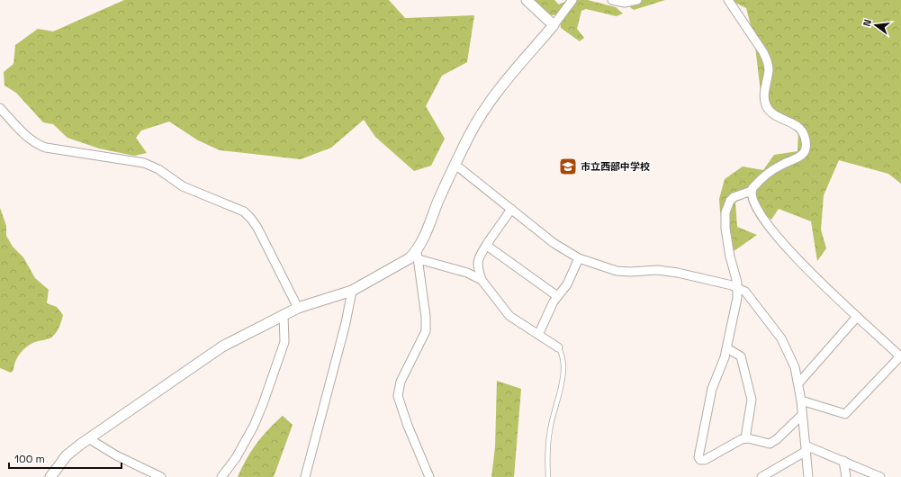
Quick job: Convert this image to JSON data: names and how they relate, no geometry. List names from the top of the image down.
{
  "places": {
    "school or university": ["市立西部中学校"]
  },
  "scale_bar": "100 m",
  "north": "left"
}
